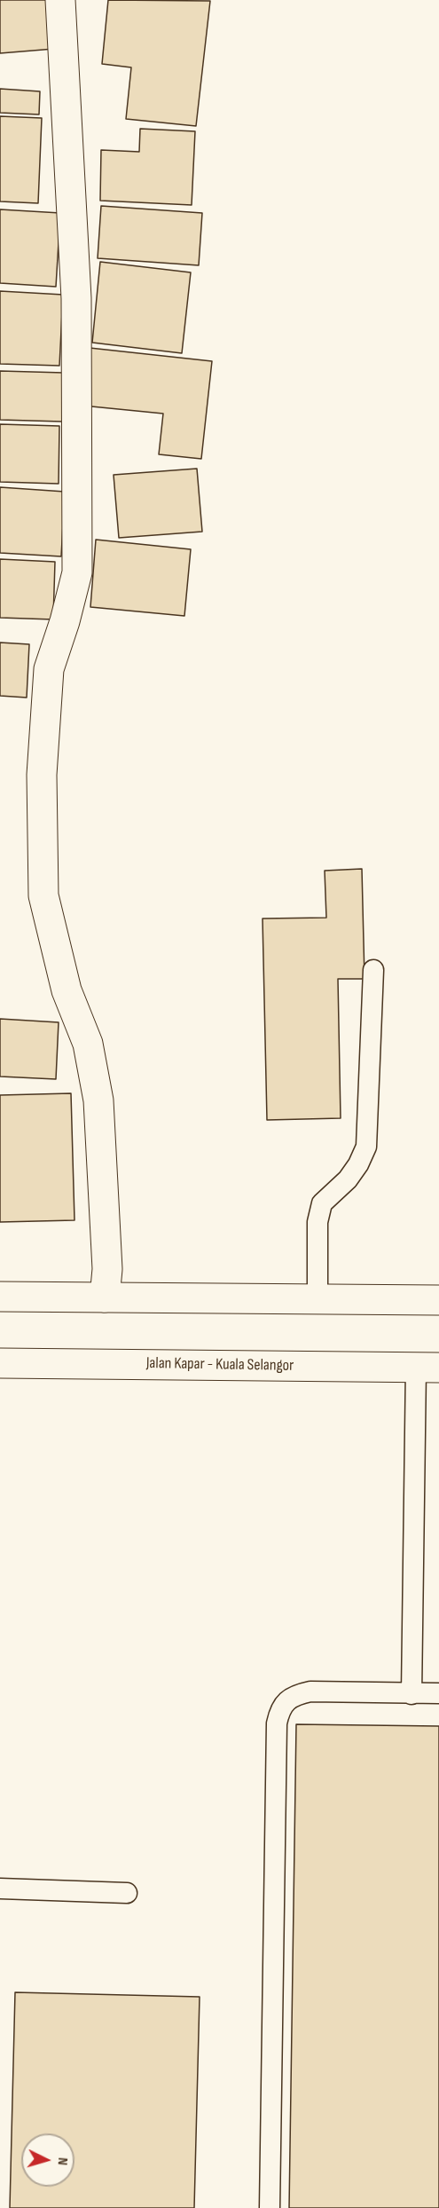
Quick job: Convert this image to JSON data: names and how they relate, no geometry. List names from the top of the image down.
{
  "streets": {
    "main road": ["Jalan Kapar - Kuala Selangor"]
  },
  "north": "right"
}
